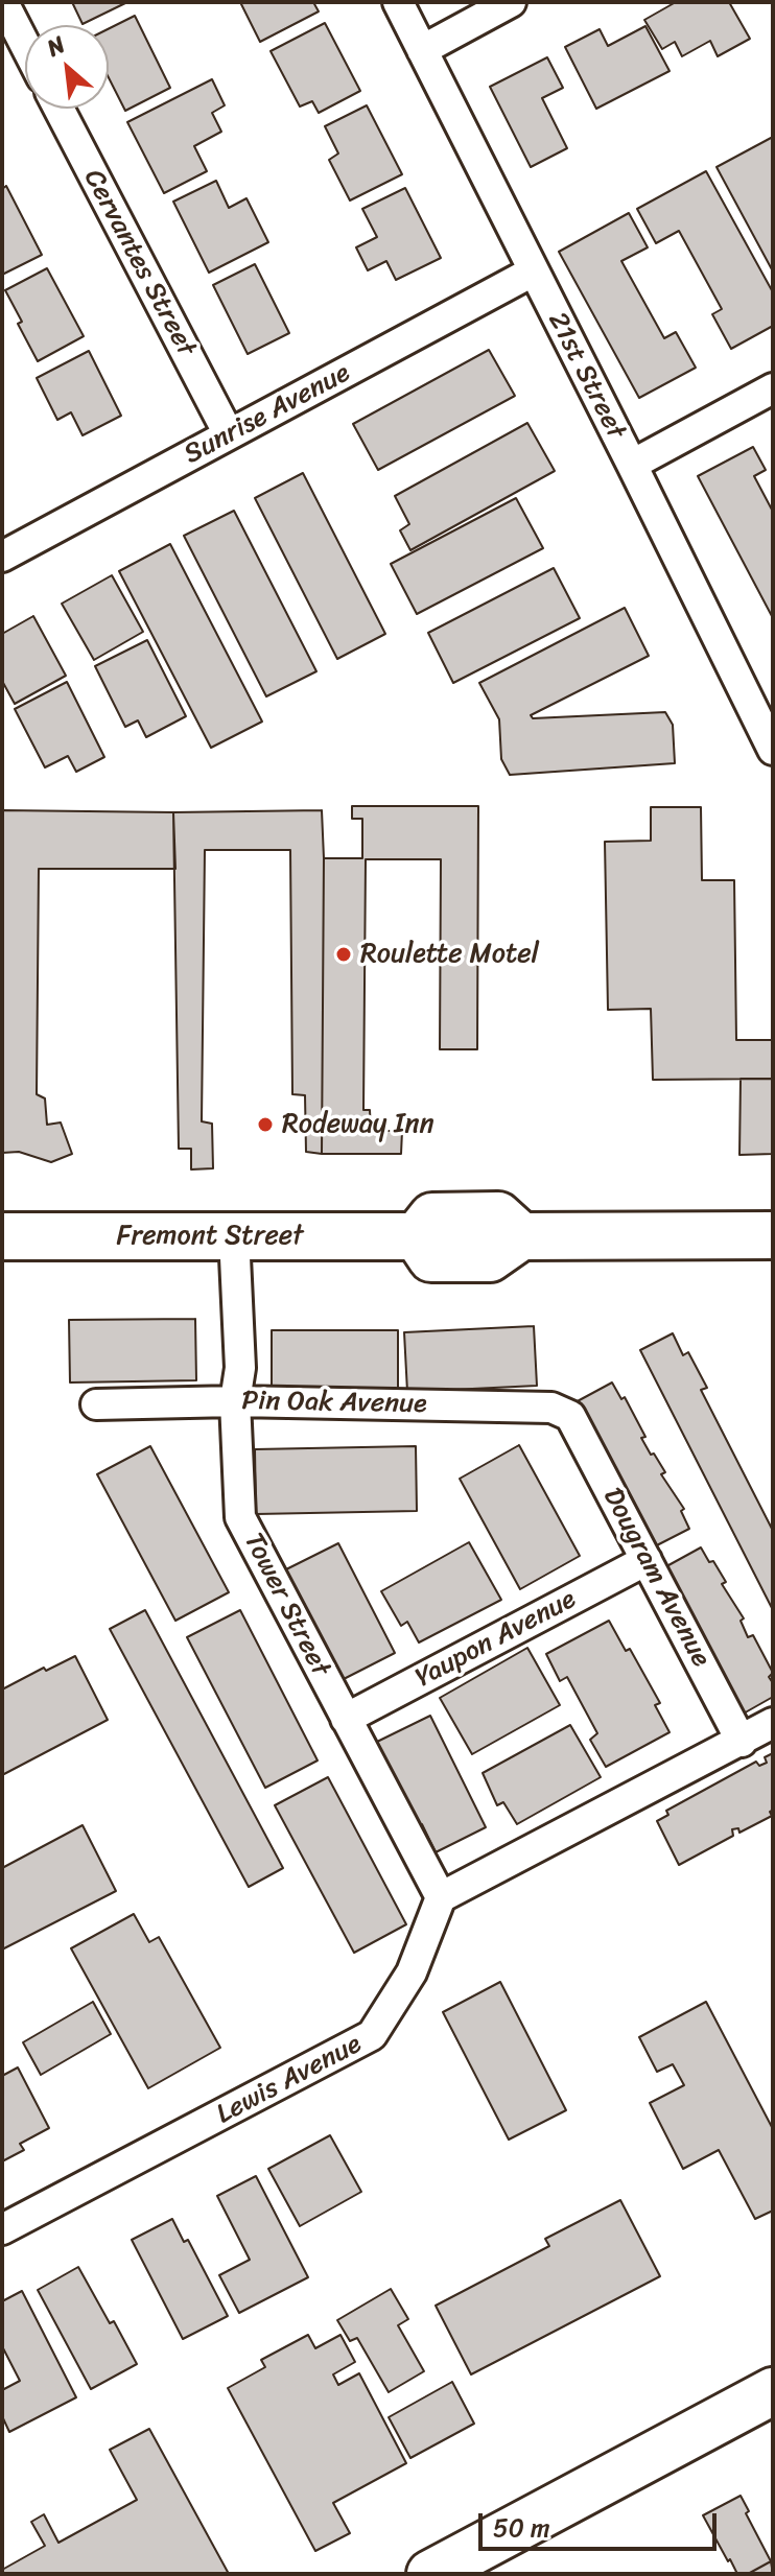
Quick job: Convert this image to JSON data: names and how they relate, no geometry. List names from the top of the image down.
{
  "streets": {
    "main road": ["Fremont Street"],
    "street": [
      "Cervantes Street",
      "21st Street",
      "Sunrise Avenue",
      "Pin Oak Avenue",
      "Dougram Avenue",
      "Tower Street",
      "Yaupon Avenue",
      "Lewis Avenue"
    ]
  },
  "crossings": [
    ["Cervantes Street", "Sunrise Avenue"],
    ["21st Street", "Sunrise Avenue"],
    ["Fremont Street", "Tower Street"],
    ["Pin Oak Avenue", "Dougram Avenue"],
    ["Pin Oak Avenue", "Tower Street"],
    ["Dougram Avenue", "Yaupon Avenue"],
    ["Tower Street", "Yaupon Avenue"],
    ["Tower Street", "Lewis Avenue"]
  ],
  "places": ["Roulette Motel", "Rodeway Inn"],
  "scale_bar": "50 m",
  "north": "top left"
}
